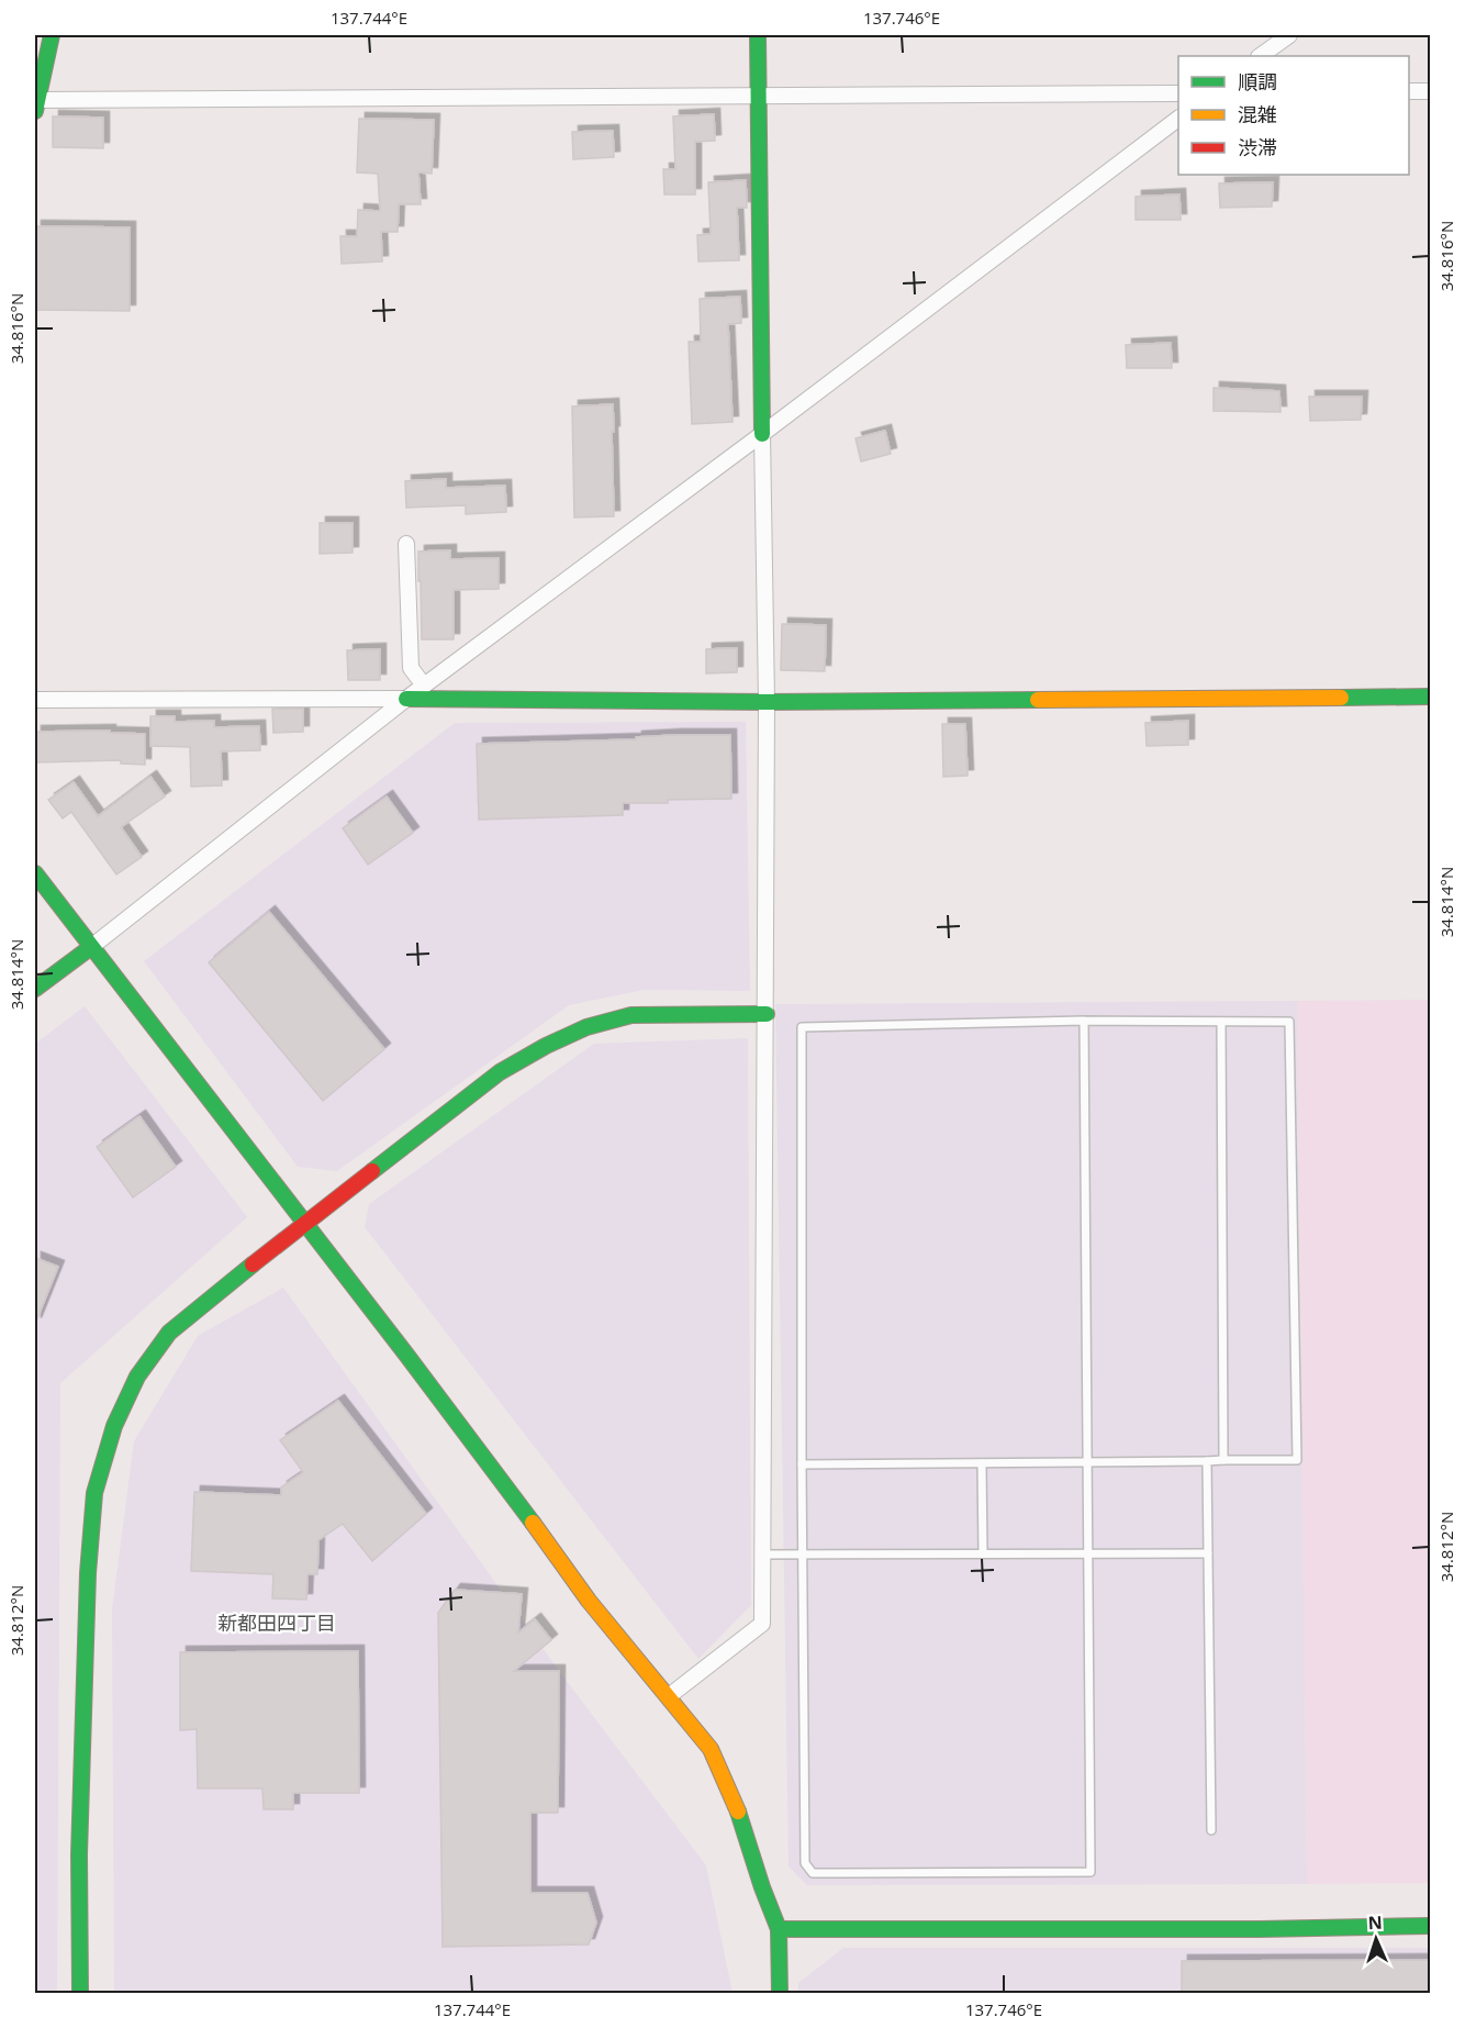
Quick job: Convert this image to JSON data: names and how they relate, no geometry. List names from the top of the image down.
{
  "districts": ["新都田四丁目"],
  "legend": ["順調", "混雑", "渋滞"],
  "north": "top",
  "coordinates": [
    "137.744°E",
    "137.746°E",
    "34.816°N",
    "34.814°N",
    "34.812°N"
  ]
}
